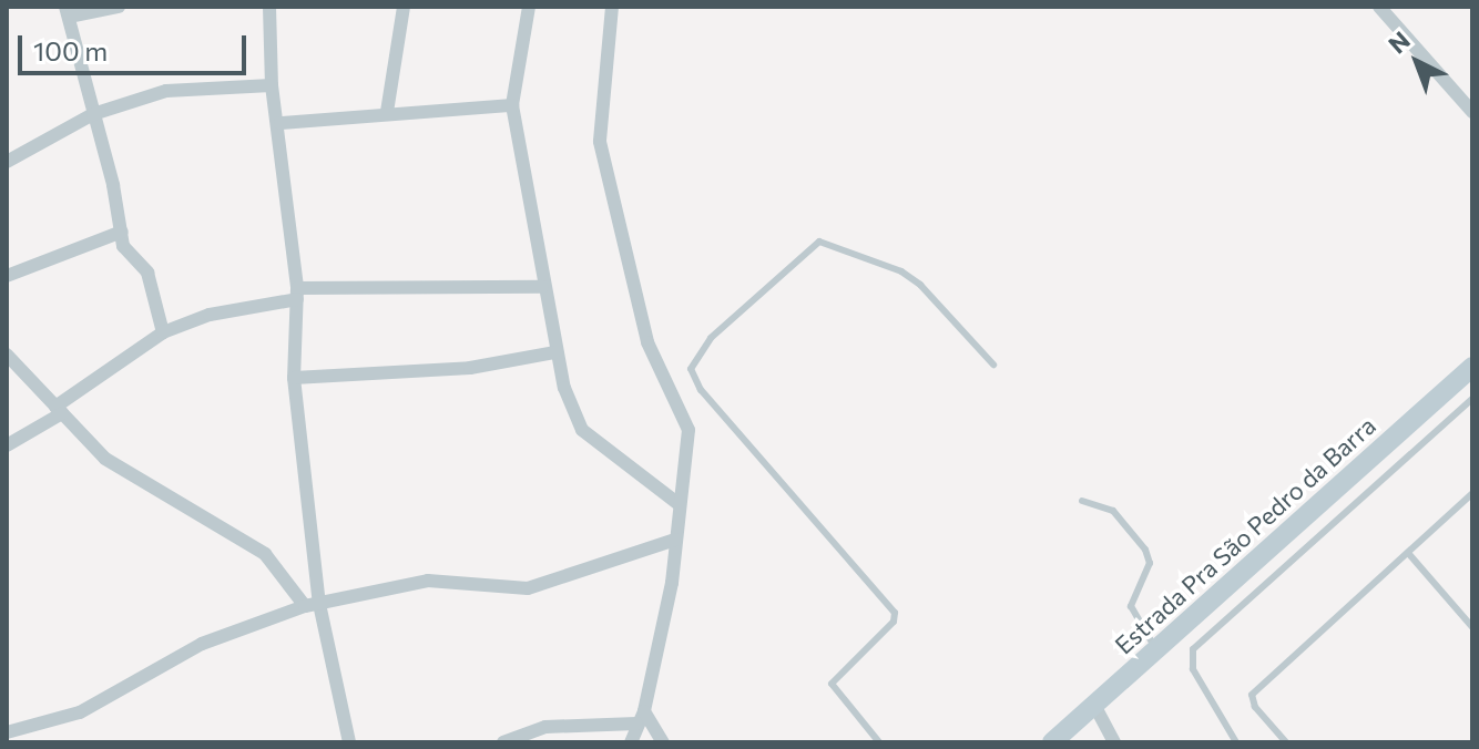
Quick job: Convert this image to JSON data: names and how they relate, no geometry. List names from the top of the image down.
{
  "streets": {
    "street": ["Estrada Pra São Pedro da Barra"]
  },
  "scale_bar": "100 m",
  "north": "top left"
}
